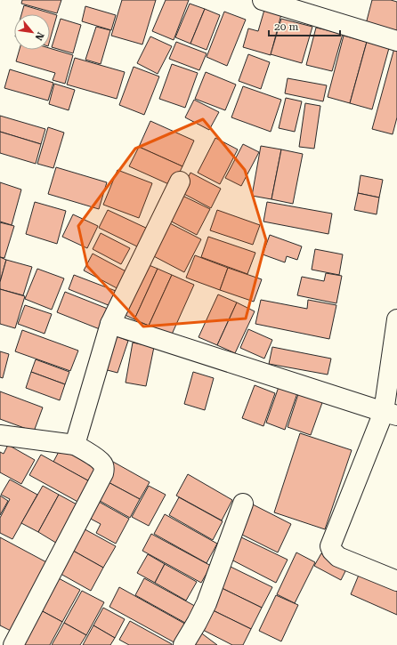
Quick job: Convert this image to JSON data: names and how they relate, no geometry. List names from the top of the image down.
{
  "scale_bar": "20 m",
  "north": "bottom right"
}
